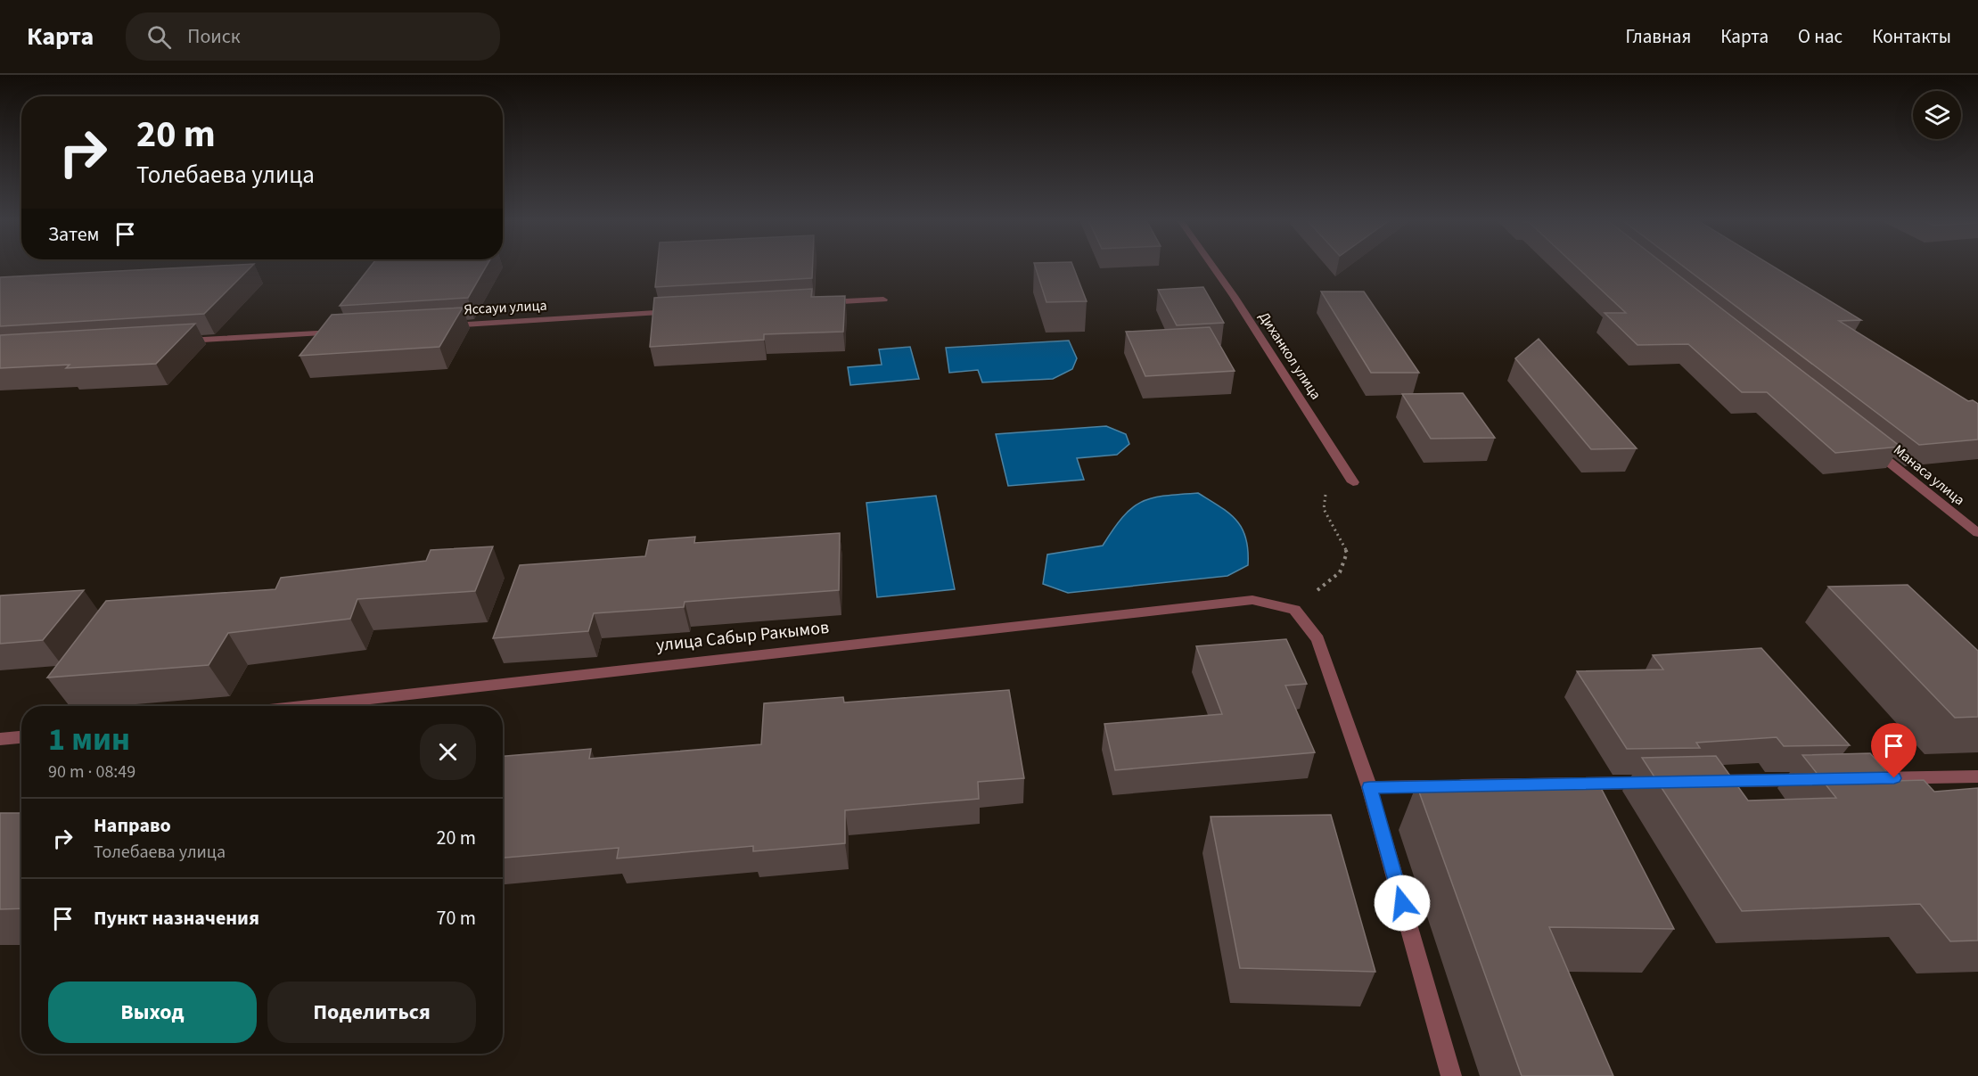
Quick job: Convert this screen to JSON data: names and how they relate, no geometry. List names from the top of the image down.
{
  "streets": {
    "street": [
      "Яссауи улица",
      "Диханкол улица",
      "Манаса улица",
      "улица Сабыр Ракымов"
    ]
  },
  "page": {
    "header": "Карта",
    "search": "Поиск",
    "nav": [
      "Главная",
      "Карта",
      "О нас",
      "Контакты"
    ],
    "turn": ["20 m", "Толебаева улица"],
    "then": "Затем",
    "heading": ["1 мин", "90 m · 08:49"],
    "list": [
      {
        "name": "Направо",
        "note": "Толебаева улица",
        "value": "20 m"
      },
      {
        "name": "Пункт назначения",
        "value": "70 m"
      }
    ],
    "buttons": ["Выход", "Поделиться"]
  }
}
